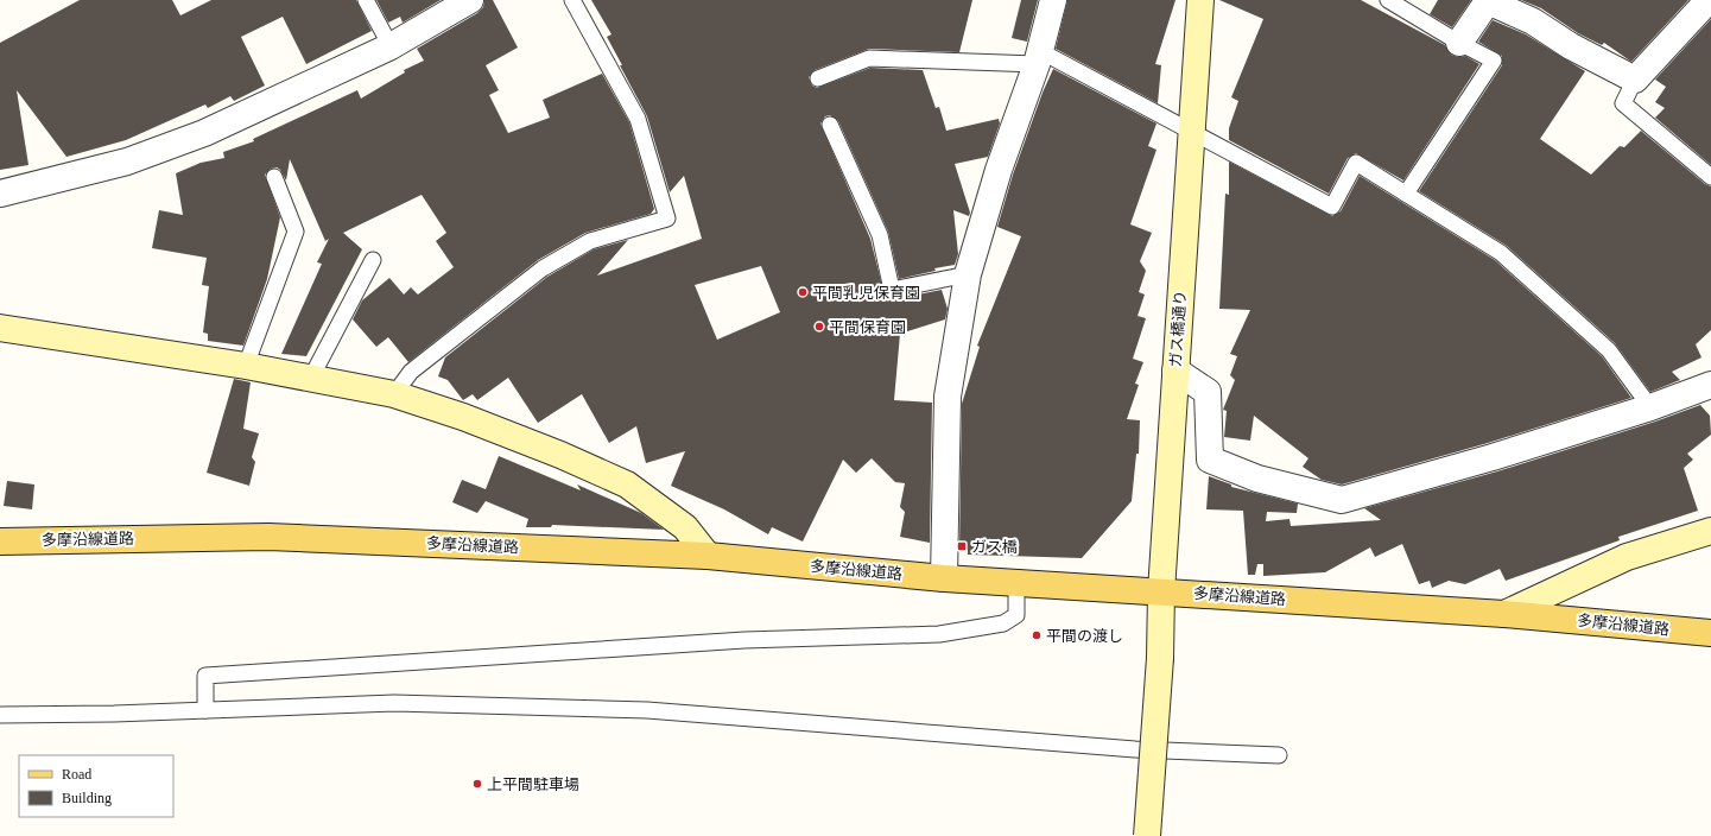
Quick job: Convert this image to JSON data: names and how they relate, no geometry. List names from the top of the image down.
{
  "streets": {
    "main road": ["多摩沿線道路"],
    "street": ["ガス橋通り"]
  },
  "crossings": [
    ["ガス橋通り", "多摩沿線道路"]
  ],
  "places": {
    "other": [
      "平間乳児保育園",
      "平間保育園",
      "平間の渡し",
      "上平間駐車場"
    ],
    "transit": ["ガス橋"]
  },
  "legend": ["Road", "Building"]
}
